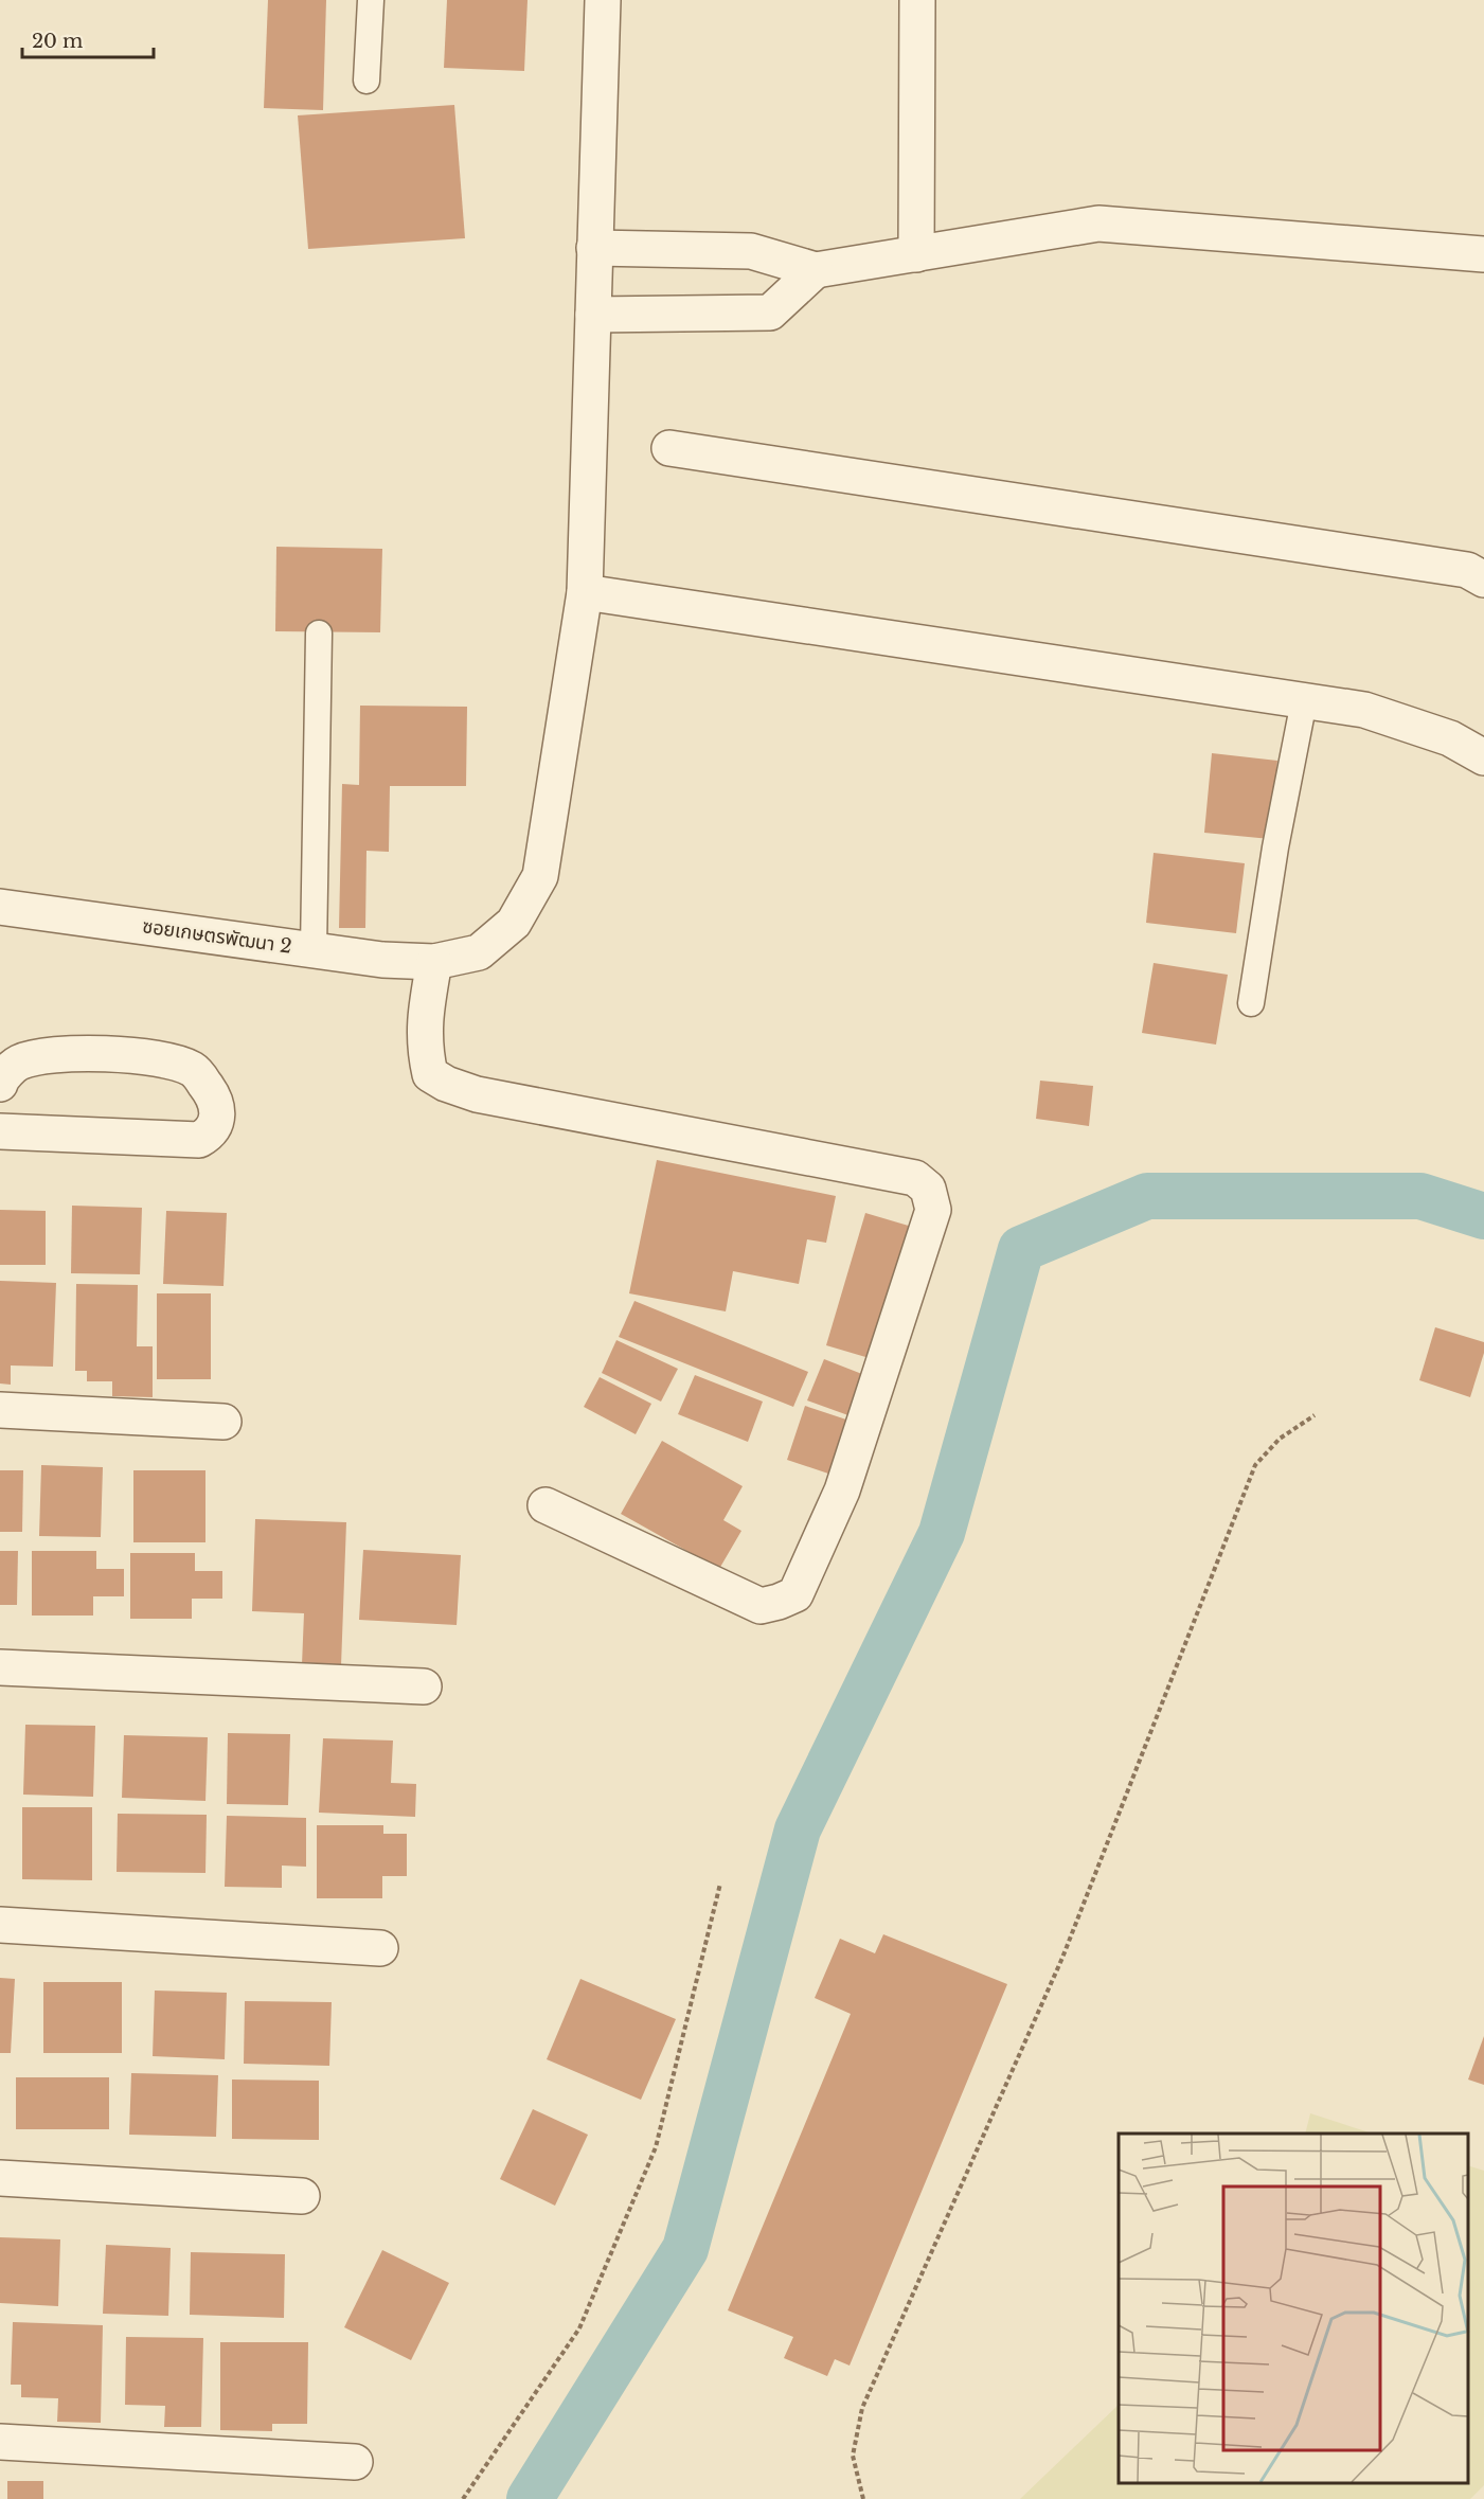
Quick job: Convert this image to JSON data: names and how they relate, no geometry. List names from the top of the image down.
{
  "streets": {
    "street": ["ซอยเกษตรพัฒนา 2"]
  },
  "scale_bar": "20 m"
}
